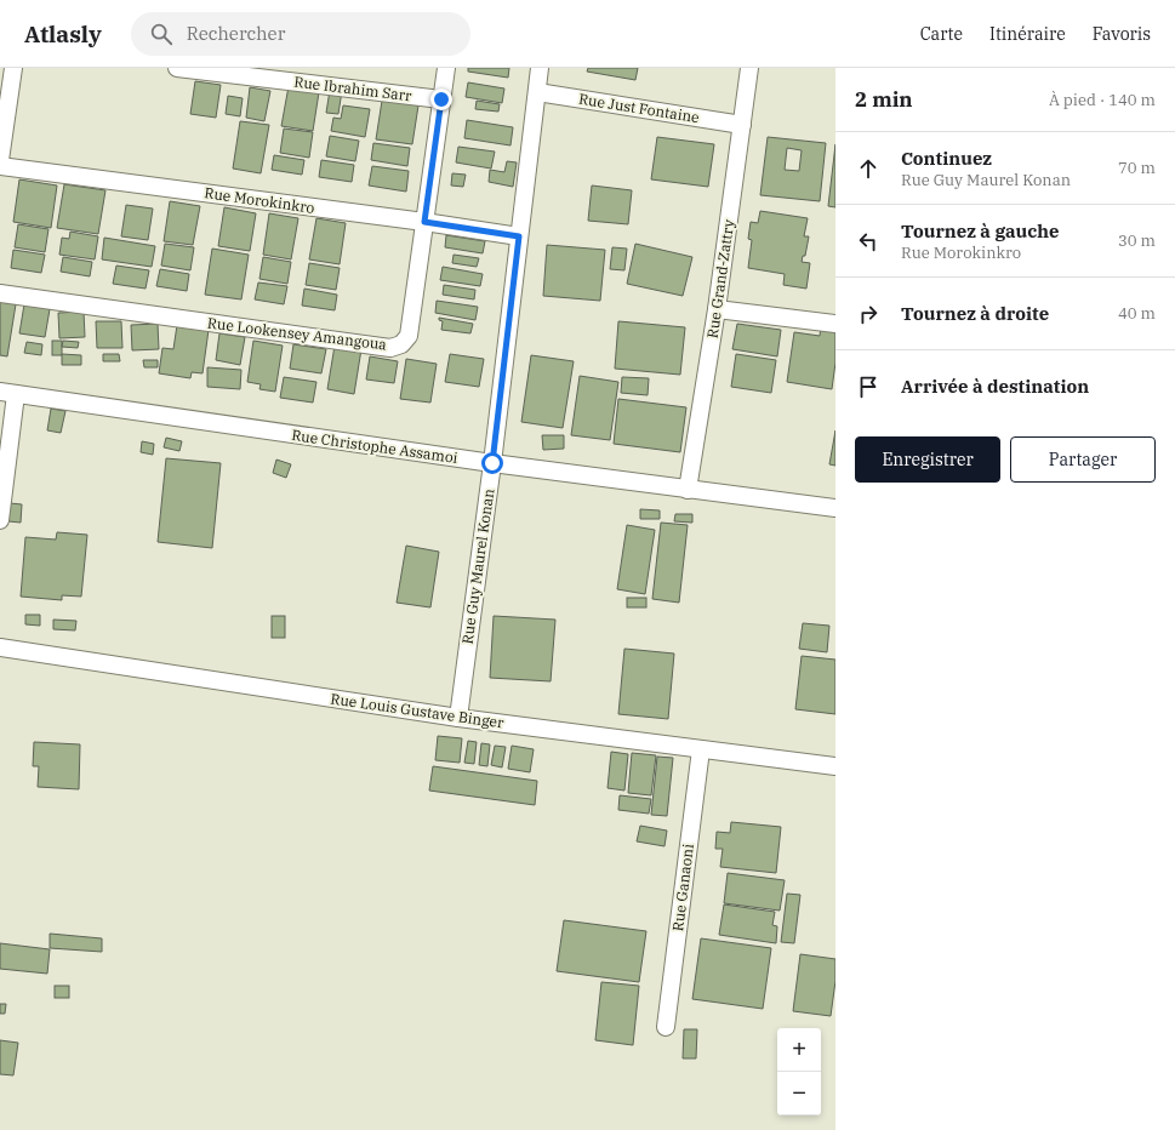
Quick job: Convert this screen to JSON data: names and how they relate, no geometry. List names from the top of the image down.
{
  "streets": {
    "street": [
      "Rue Ibrahim Sarr",
      "Rue Just Fontaine",
      "Rue Morokinkro",
      "Rue Grand-Zattry",
      "Rue Lookensey Amangoua",
      "Rue Christophe Assamoi",
      "Rue Guy Maurel Konan",
      "Rue Louis Gustave Binger",
      "Rue Ganaoni"
    ]
  },
  "crossings": [
    ["Rue Ibrahim Sarr", "Rue Lookensey Amangoua"],
    ["Rue Just Fontaine", "Rue Grand-Zattry"],
    ["Rue Just Fontaine", "Rue Guy Maurel Konan"],
    ["Rue Morokinkro", "Rue Lookensey Amangoua"],
    ["Rue Morokinkro", "Rue Guy Maurel Konan"],
    ["Rue Grand-Zattry", "Rue Christophe Assamoi"],
    ["Rue Christophe Assamoi", "Rue Guy Maurel Konan"],
    ["Rue Guy Maurel Konan", "Rue Louis Gustave Binger"],
    ["Rue Louis Gustave Binger", "Rue Ganaoni"]
  ],
  "page": {
    "header": "Atlasly",
    "search": "Rechercher",
    "nav": ["Carte", "Itinéraire", "Favoris"],
    "heading": ["2 min", "À pied · 140 m"],
    "list": [
      ["Continuez", "Rue Guy Maurel Konan", "70 m"],
      ["Tournez à gauche", "Rue Morokinkro", "30 m"],
      ["Tournez à droite", "40 m"],
      "Arrivée à destination"
    ],
    "buttons": ["Enregistrer", "Partager"],
    "map_buttons": ["+", "−"]
  }
}
